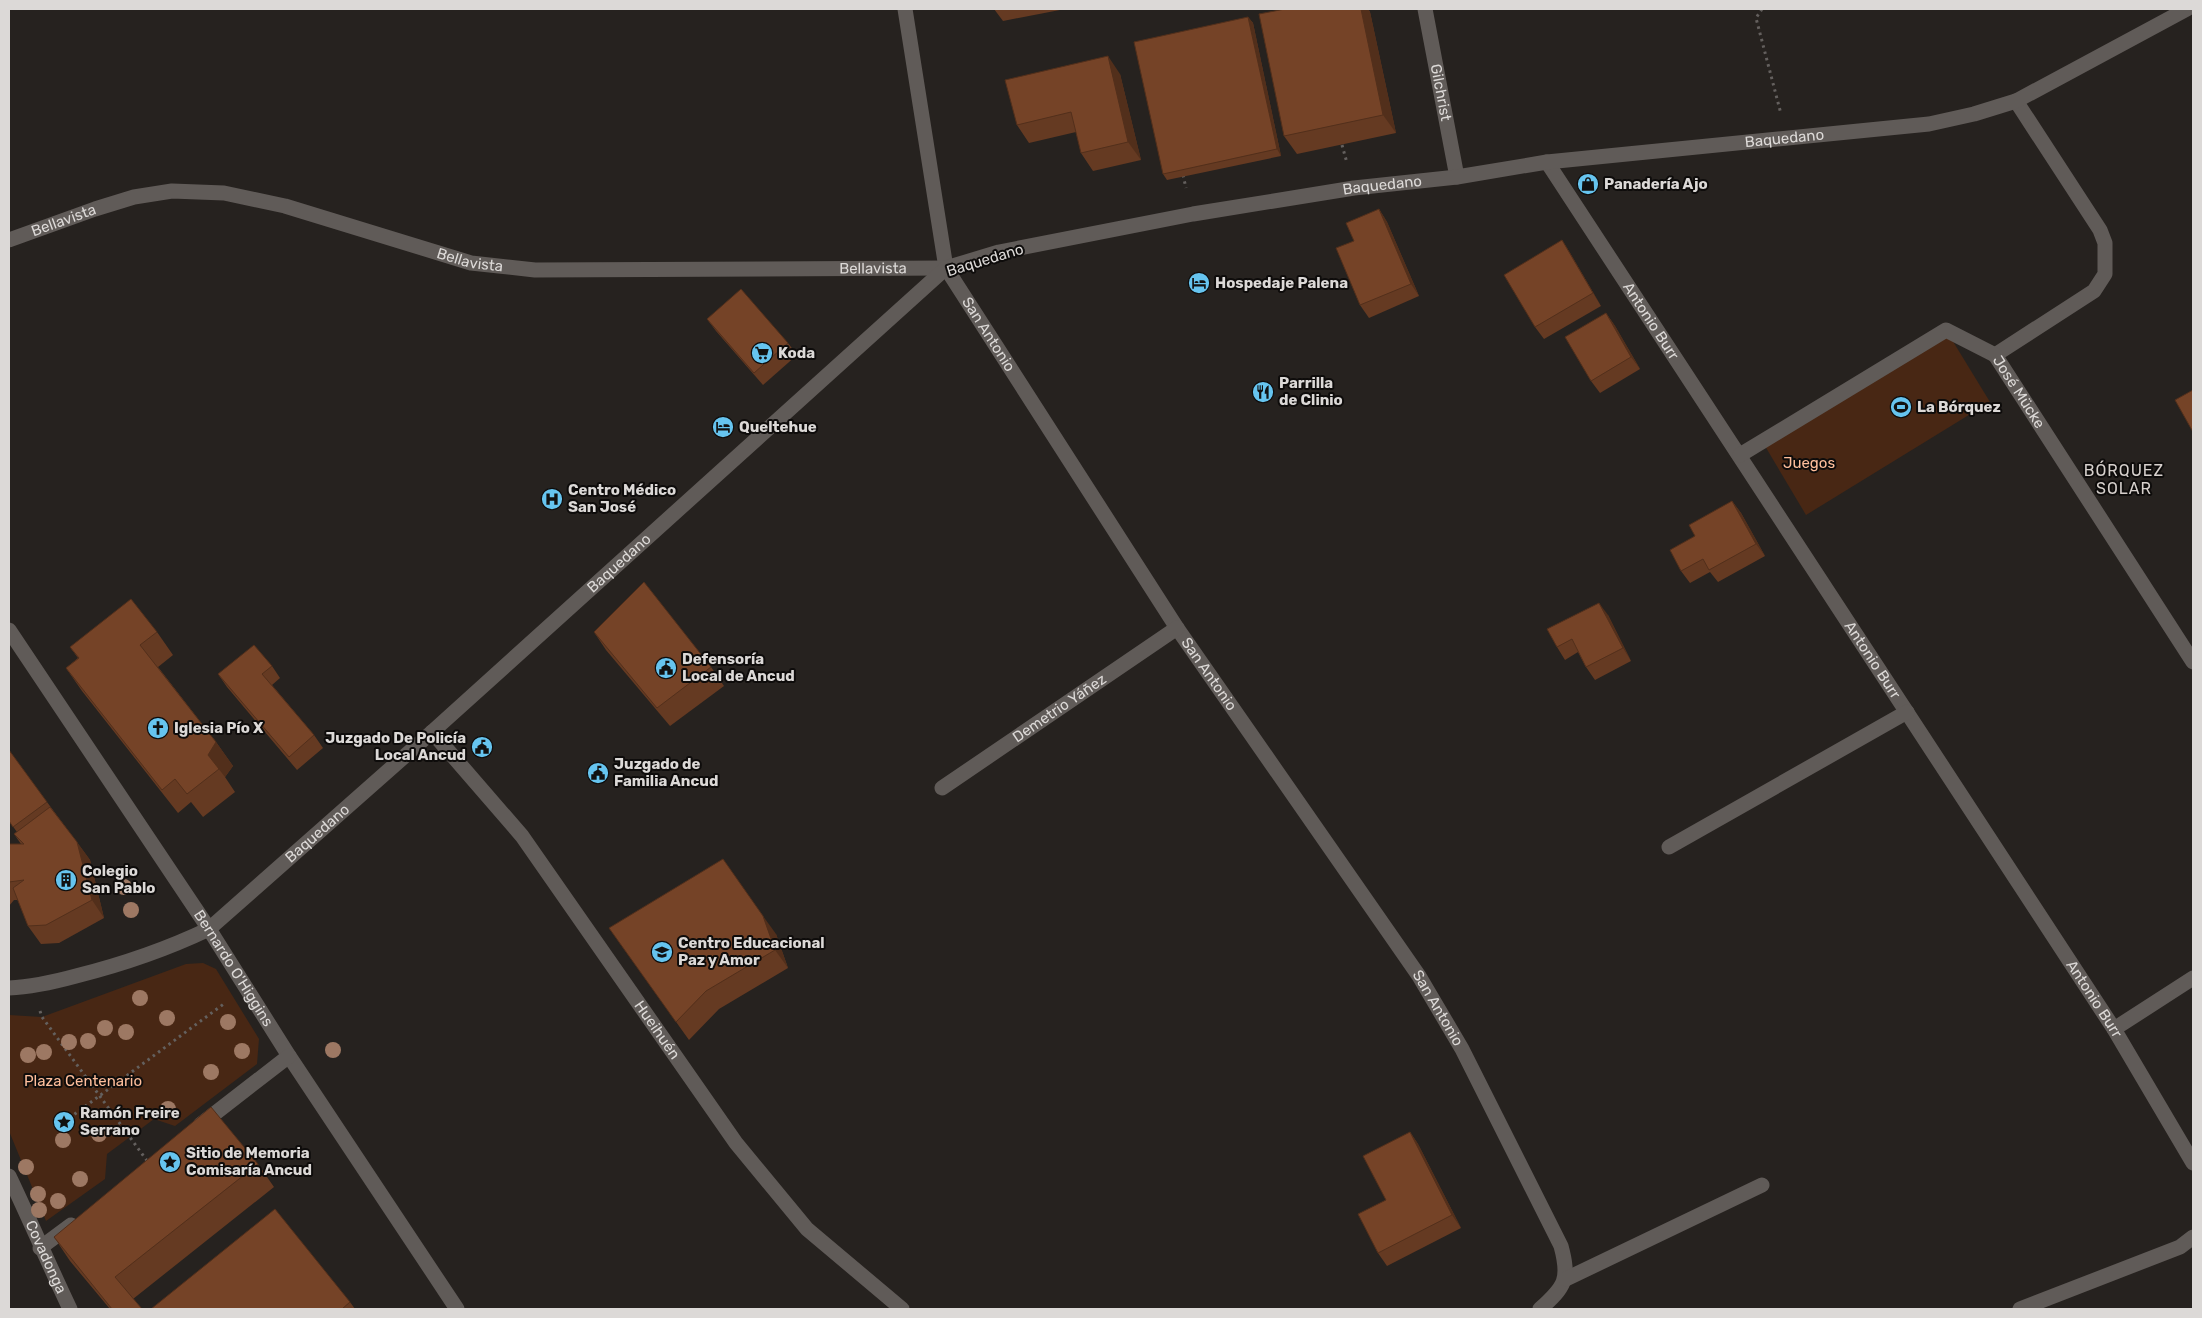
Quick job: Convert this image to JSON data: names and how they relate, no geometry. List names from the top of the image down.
{
  "streets": {
    "street": [
      "Gilchrist",
      "Baquedano",
      "Bellavista",
      "Antonio Burr",
      "San Antonio",
      "José Mücke",
      "Demetrio Yáñez",
      "Bernardo O'Higgins",
      "Hueihuén",
      "Covadonga"
    ]
  },
  "crossings": [
    ["Gilchrist", "Baquedano"],
    ["Baquedano", "Bellavista"],
    ["Baquedano", "Antonio Burr"],
    ["Baquedano", "San Antonio"],
    ["Baquedano", "José Mücke"],
    ["Baquedano", "Bernardo O'Higgins"],
    ["Baquedano", "Hueihuén"],
    ["Bellavista", "San Antonio"],
    ["San Antonio", "Demetrio Yáñez"]
  ],
  "districts": ["BÓRQUEZ SOLAR"],
  "parks": ["Juegos", "Plaza Centenario"],
  "places": {
    "shop": ["Panadería Ajo"],
    "hotel": ["Hospedaje Palena", "Queltehue"],
    "supermarket": ["Koda"],
    "restaurant": ["Parrilla de Clinio"],
    "sports": ["La Bórquez"],
    "hospital": ["Centro Médico San José"],
    "public building": ["Defensoría Local de Ancud", "Juzgado De Policía Local Ancud", "Juzgado de Familia Ancud"],
    "church": ["Iglesia Pío X"],
    "building": ["Colegio San Pablo"],
    "school or university": ["Centro Educacional Paz y Amor"],
    "place": ["Ramón Freire Serrano", "Sitio de Memoria Comisaría Ancud"]
  }
}
